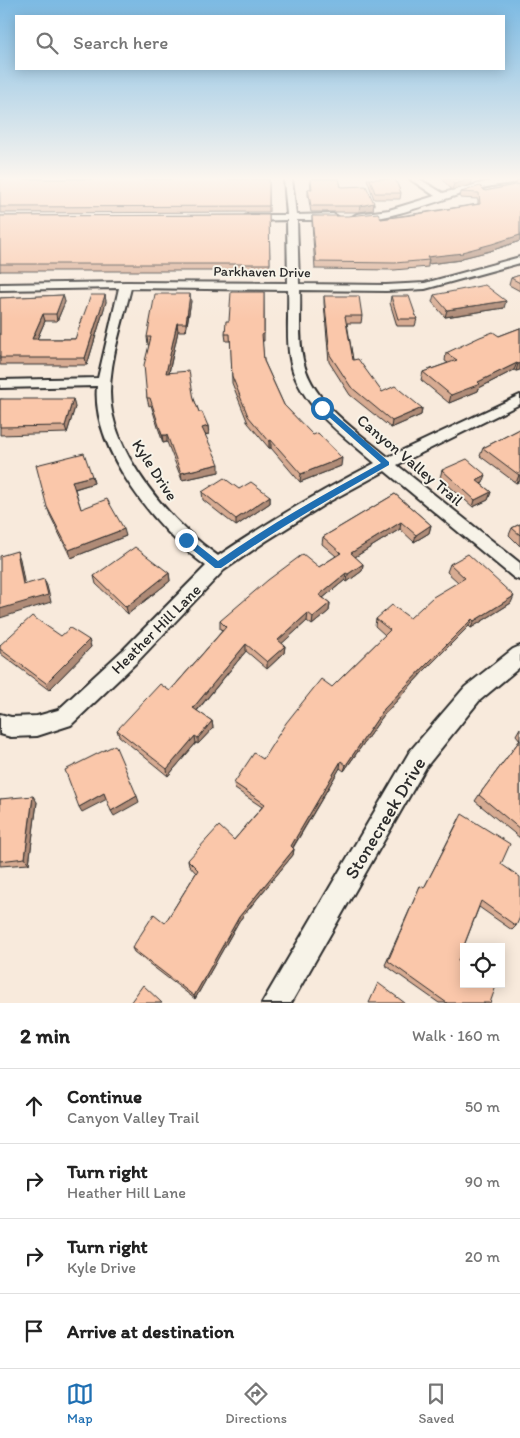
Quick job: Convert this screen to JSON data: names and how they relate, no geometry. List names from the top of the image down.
{
  "streets": {
    "street": [
      "Parkhaven Drive",
      "Canyon Valley Trail",
      "Kyle Drive",
      "Heather Hill Lane",
      "Stonecreek Drive"
    ]
  },
  "crossings": [
    ["Parkhaven Drive", "Canyon Valley Trail"],
    ["Parkhaven Drive", "Kyle Drive"],
    ["Canyon Valley Trail", "Heather Hill Lane"],
    ["Kyle Drive", "Heather Hill Lane"]
  ],
  "page": {
    "search": "Search here",
    "heading": ["2 min", "Walk · 160 m"],
    "list": [
      ["Continue", "Canyon Valley Trail", "50 m"],
      ["Turn right", "Heather Hill Lane", "90 m"],
      ["Turn right", "Kyle Drive", "20 m"],
      "Arrive at destination"
    ],
    "nav": ["Map", "Directions", "Saved"]
  }
}
